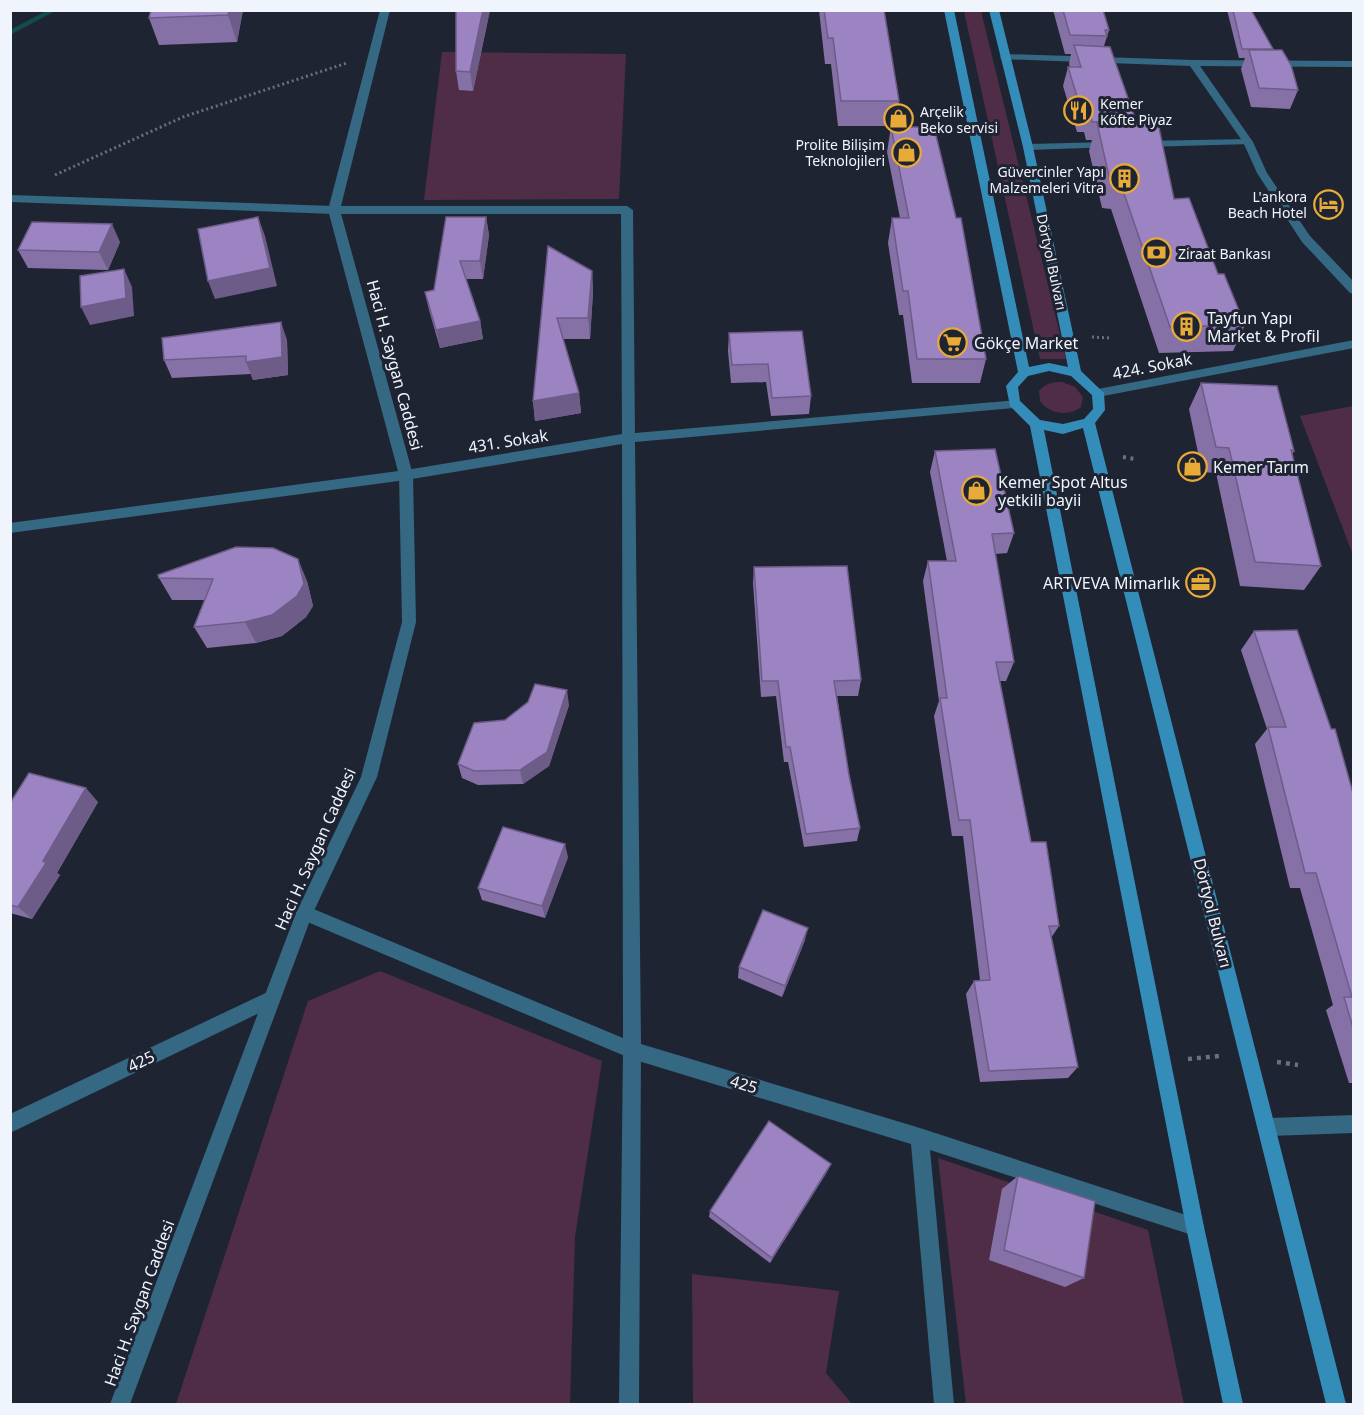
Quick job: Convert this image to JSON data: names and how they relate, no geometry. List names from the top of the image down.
{
  "streets": {
    "main road": ["Dörtyol Bulvarı"],
    "street": [
      "Haci H. Saygan Caddesi",
      "424. Sokak",
      "431. Sokak",
      "425"
    ]
  },
  "crossings": [
    ["Dörtyol Bulvarı", "424. Sokak"],
    ["Dörtyol Bulvarı", "431. Sokak"],
    ["Haci H. Saygan Caddesi", "431. Sokak"],
    ["Haci H. Saygan Caddesi", "425"],
    ["424. Sokak", "431. Sokak"]
  ],
  "places": {
    "restaurant": ["Kemer Köfte Piyaz"],
    "shop": [
      "Arçelik Beko servisi",
      "Prolite Bilişim Teknolojileri",
      "Kemer Tarım",
      "Kemer Spot Altus yetkili bayii"
    ],
    "building": ["Güvercinler Yapı Malzemeleri Vitra", "Tayfun Yapı Market & Profil"],
    "hotel": ["L'ankora Beach Hotel"],
    "bank": ["Ziraat Bankası"],
    "supermarket": ["Gökçe Market"],
    "office": ["ARTVEVA Mimarlık"]
  }
}
